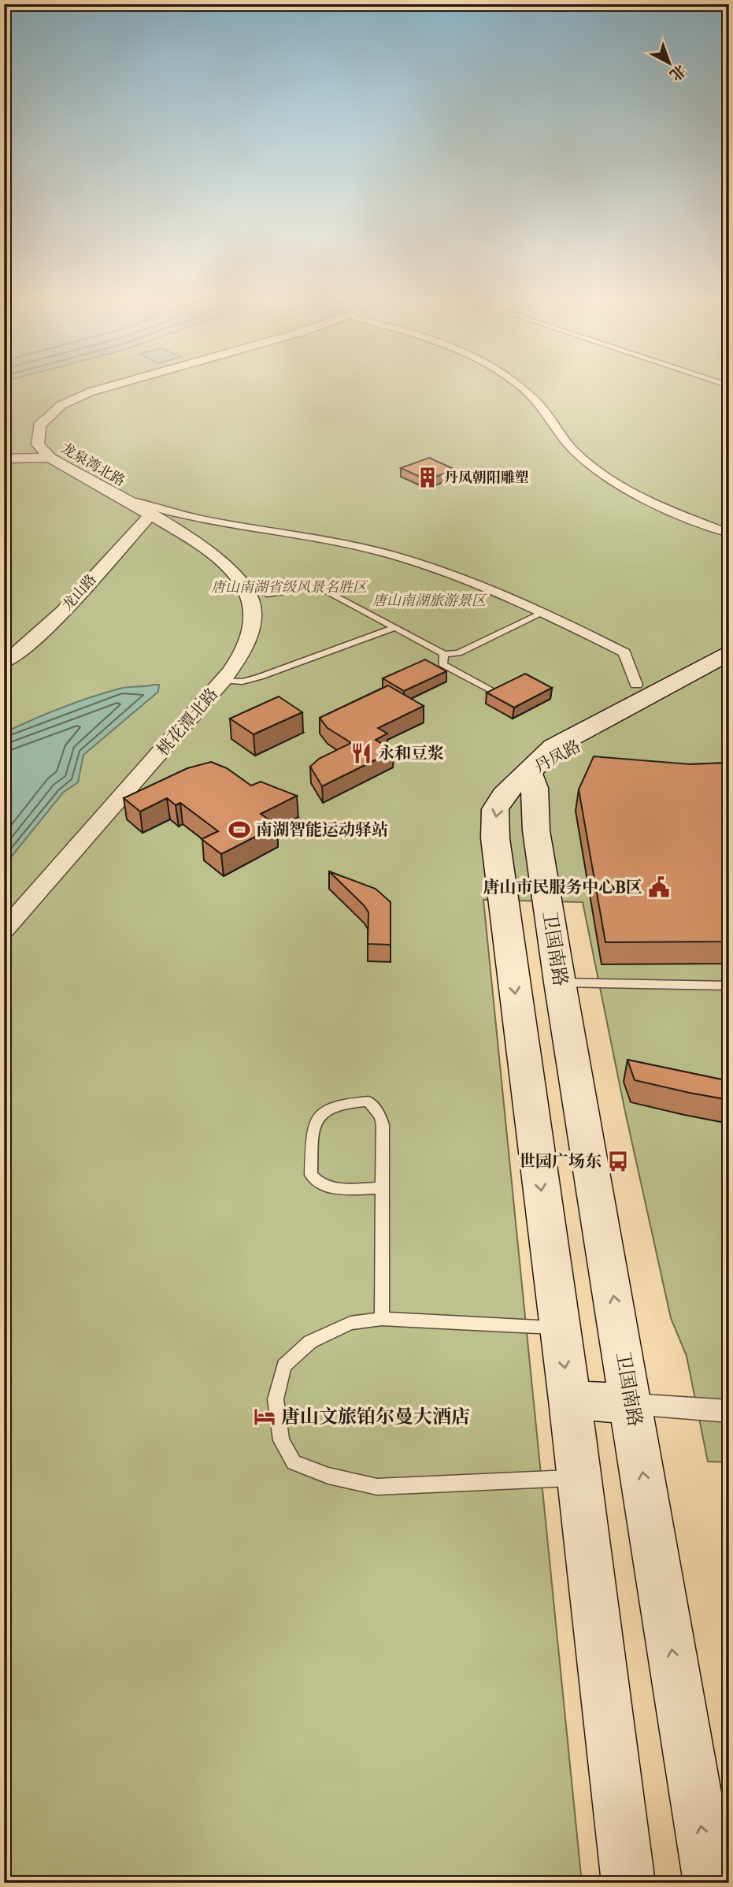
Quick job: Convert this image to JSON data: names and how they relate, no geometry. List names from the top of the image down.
{
  "streets": {
    "main road": ["丹凤路", "卫国南路"],
    "street": ["龙泉湾北路", "龙山路", "桃花潭北路"]
  },
  "crossings": [
    ["龙泉湾北路", "龙山路"],
    ["龙泉湾北路", "桃花潭北路"],
    ["龙山路", "桃花潭北路"],
    ["丹凤路", "卫国南路"]
  ],
  "parks": ["唐山南湖省级风景名胜区", "唐山南湖旅游景区"],
  "places": {
    "building": ["丹凤朝阳雕塑"],
    "restaurant": ["永和豆浆"],
    "sports": ["南湖智能运动驿站"],
    "public building": ["唐山市民服务中心B区"],
    "bus stop": ["世园广场东"],
    "hotel": ["唐山文旅铂尔曼大酒店"]
  },
  "north": "bottom right"
}
